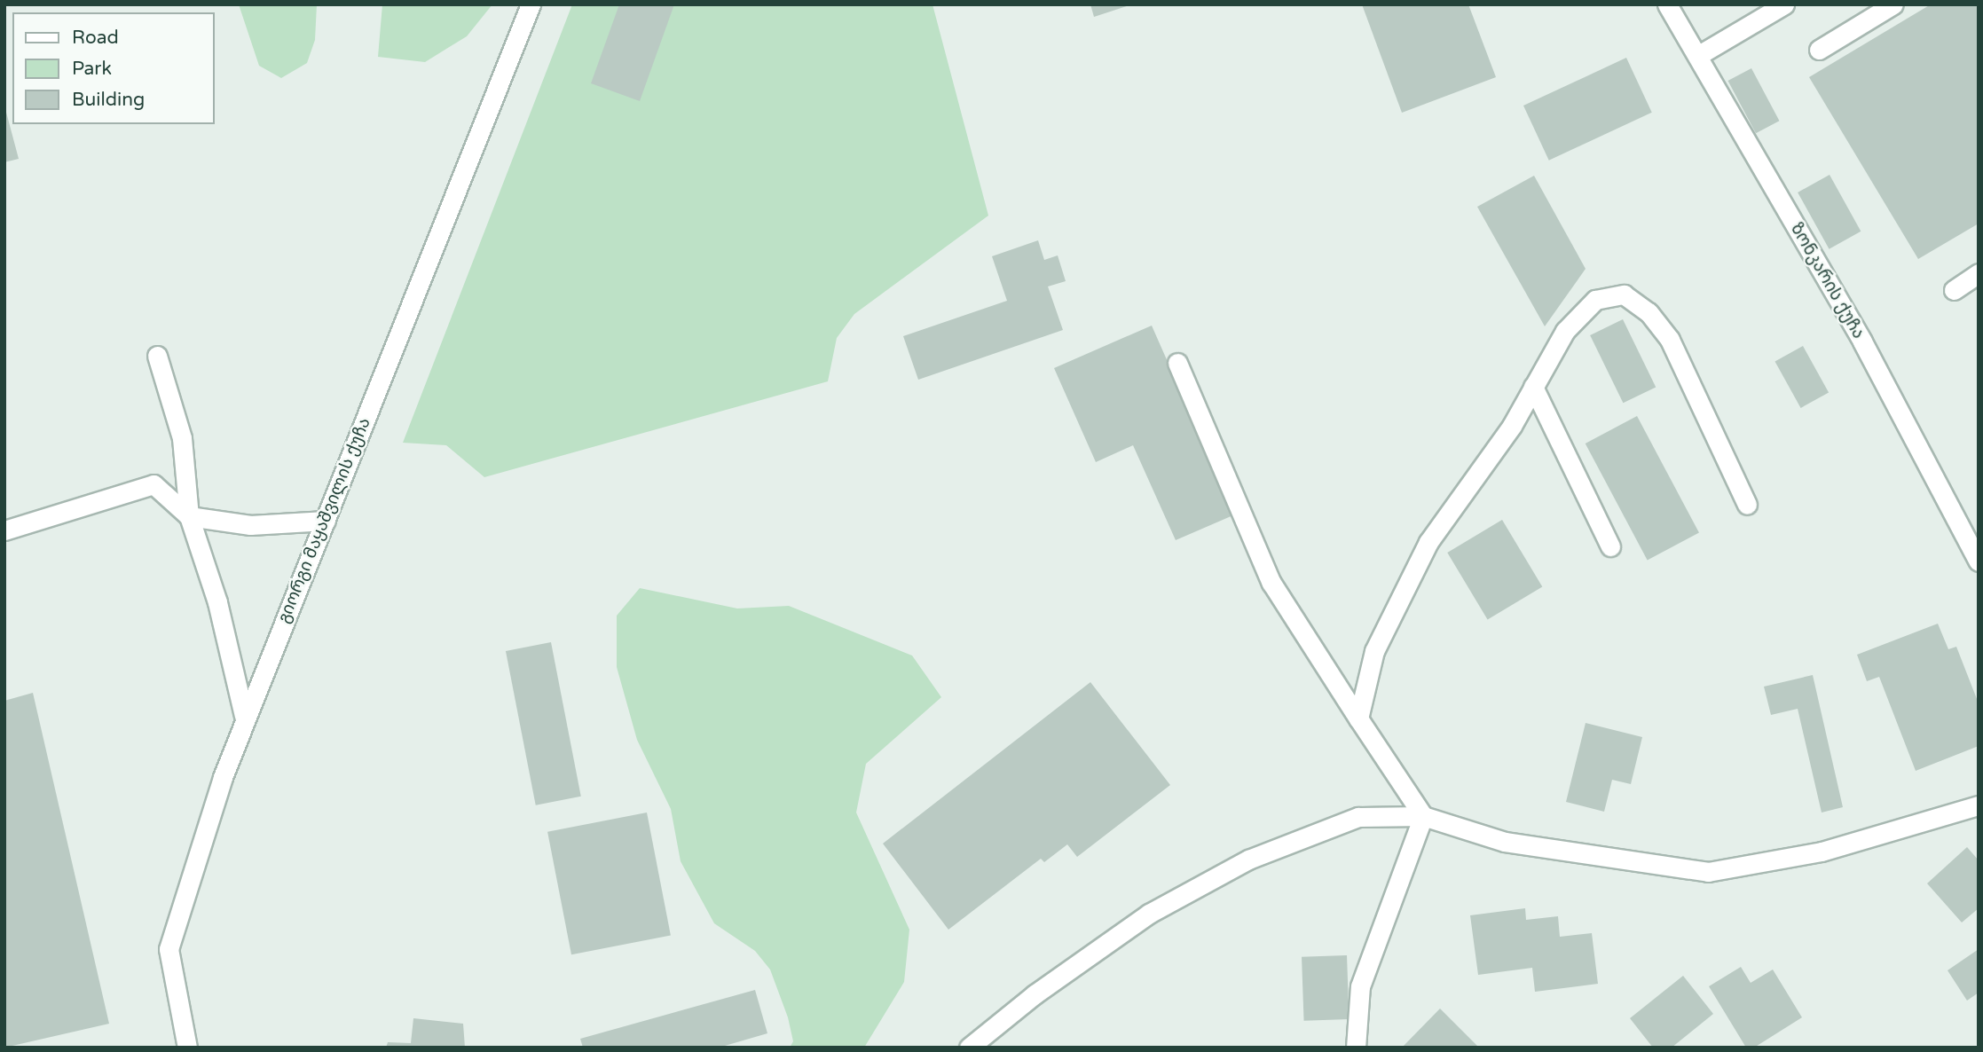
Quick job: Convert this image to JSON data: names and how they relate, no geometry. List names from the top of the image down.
{
  "streets": {
    "street": ["ზონკარის ქუჩა", "გიორგი მაყაშვილის ქუჩა"]
  },
  "legend": ["Road", "Park", "Building"]
}
